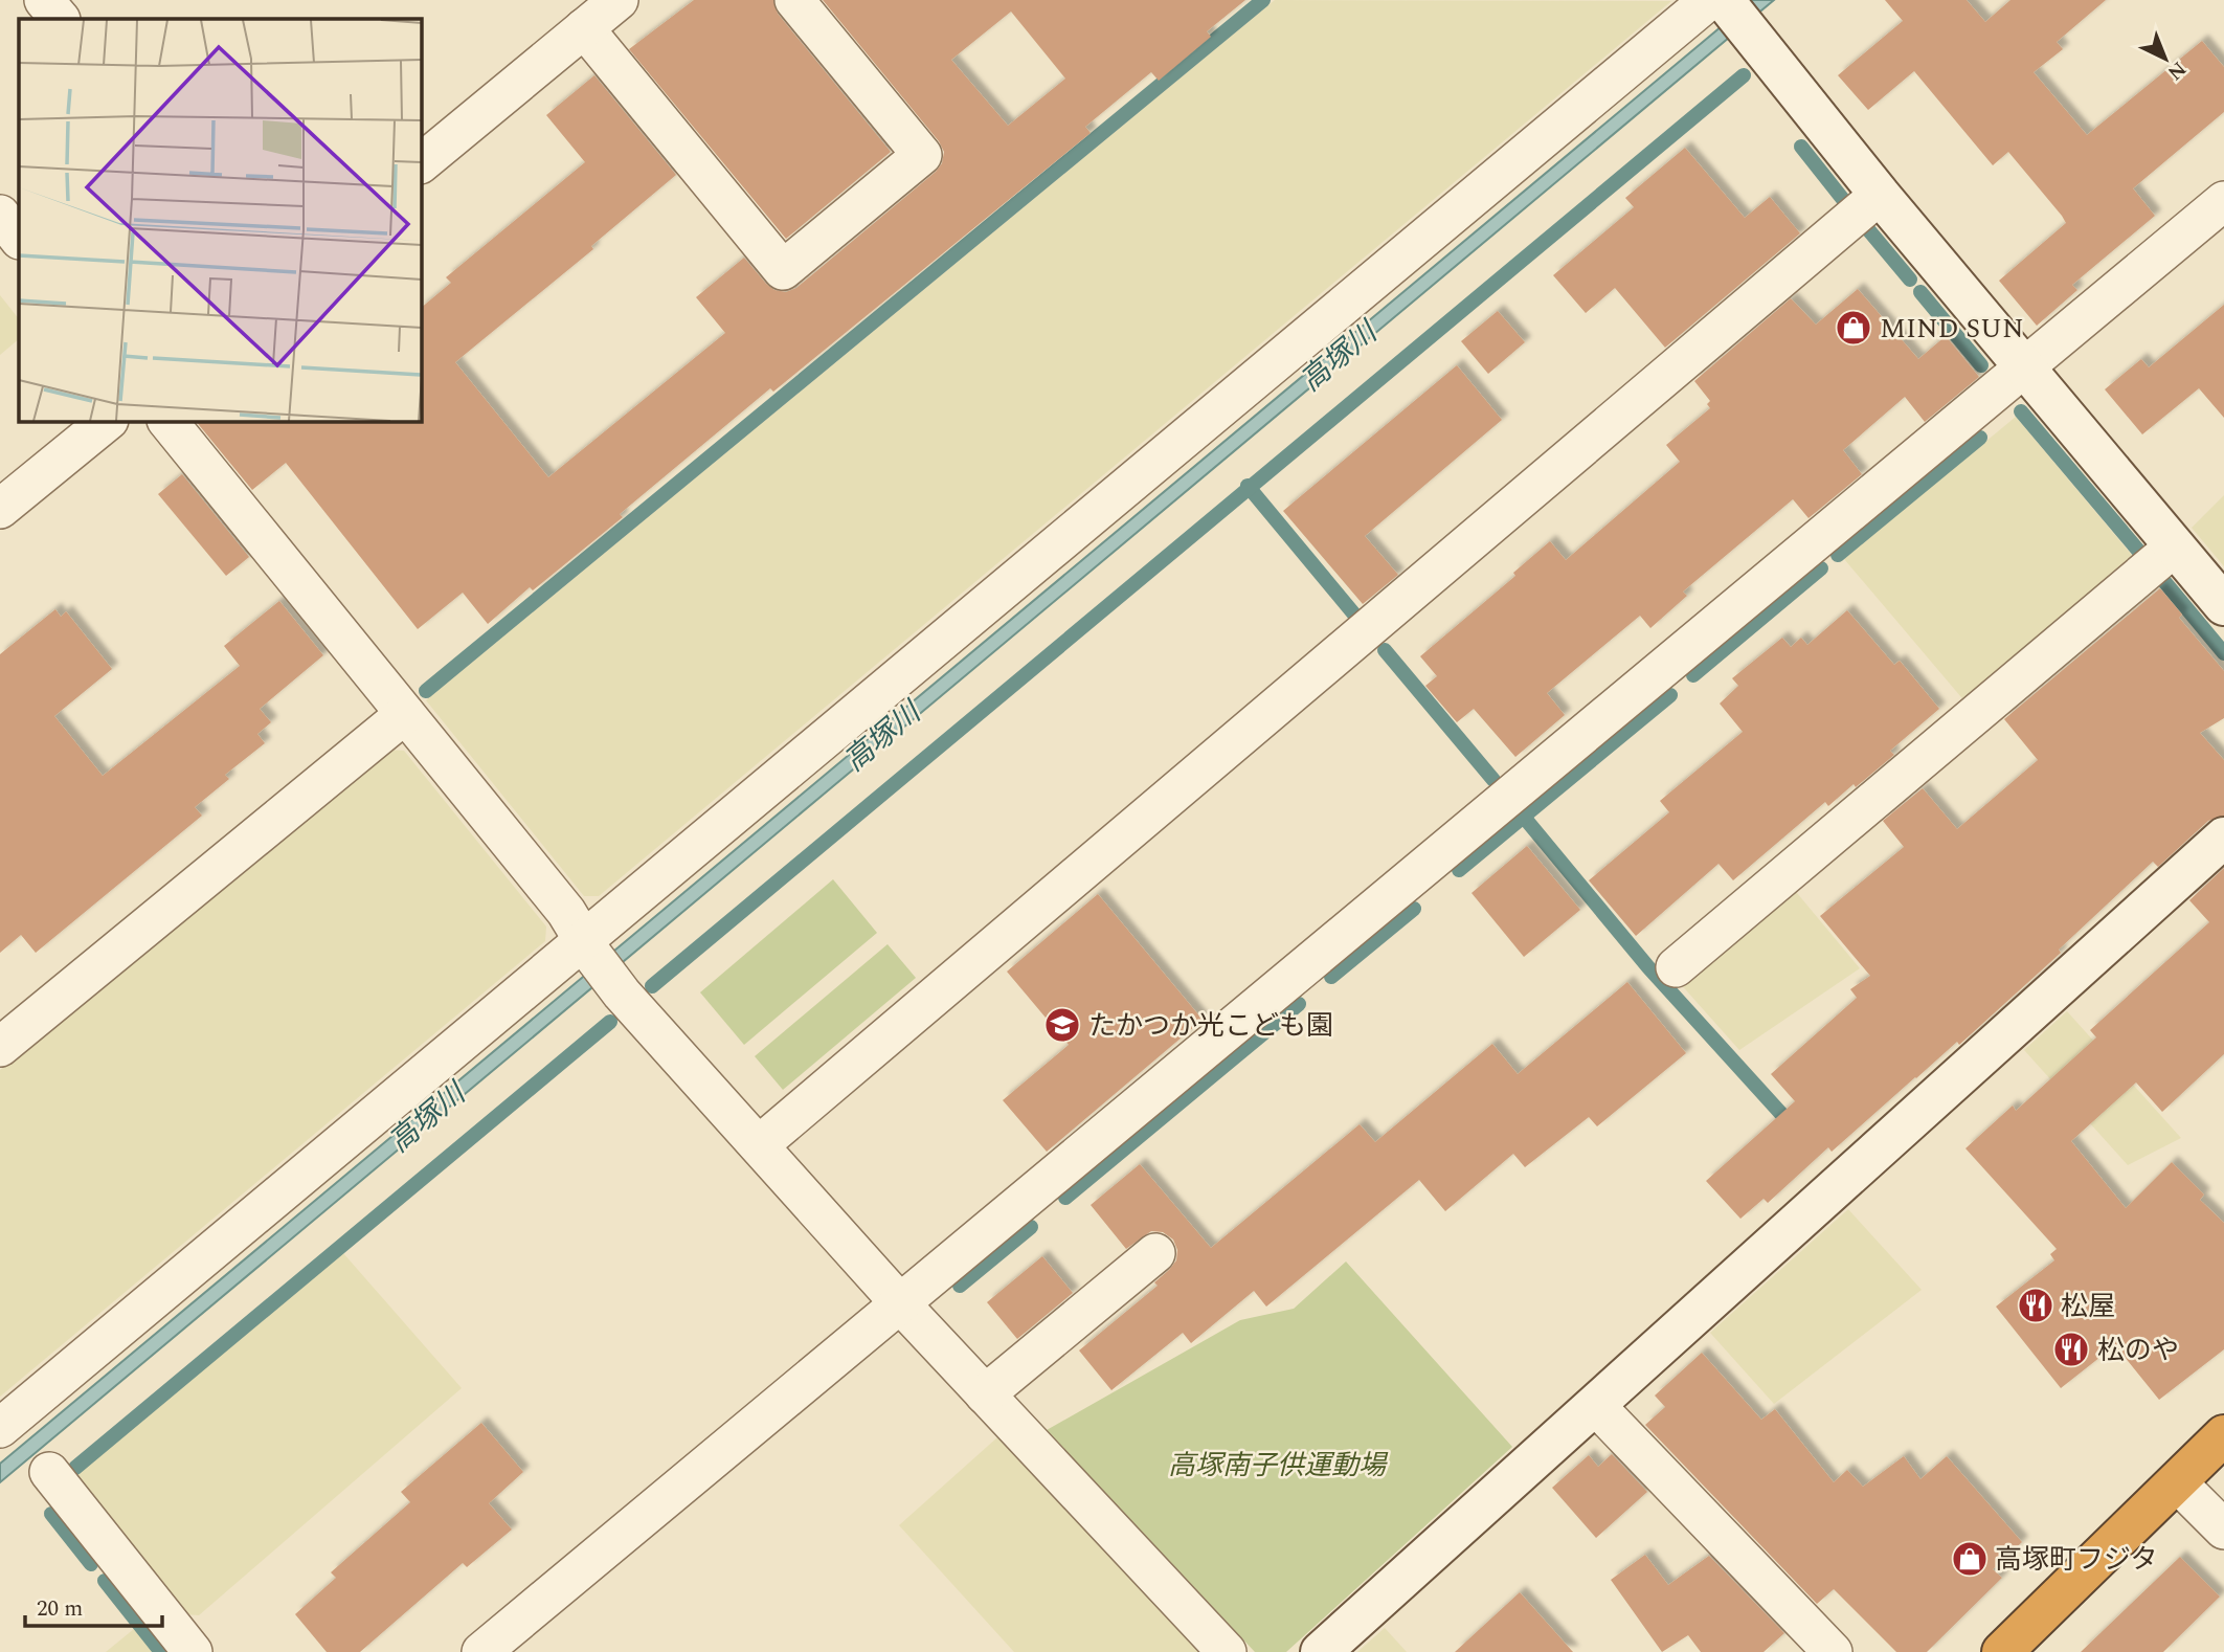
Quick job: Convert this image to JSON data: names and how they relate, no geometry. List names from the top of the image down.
{
  "water": ["高塚川"],
  "parks": ["高塚南子供運動場"],
  "places": {
    "shop": ["MIND SUN", "高塚町フジタ"],
    "school or university": ["たかつか光こども園"],
    "restaurant": ["松屋", "松のや"]
  },
  "scale_bar": "20 m",
  "north": "bottom right"
}
